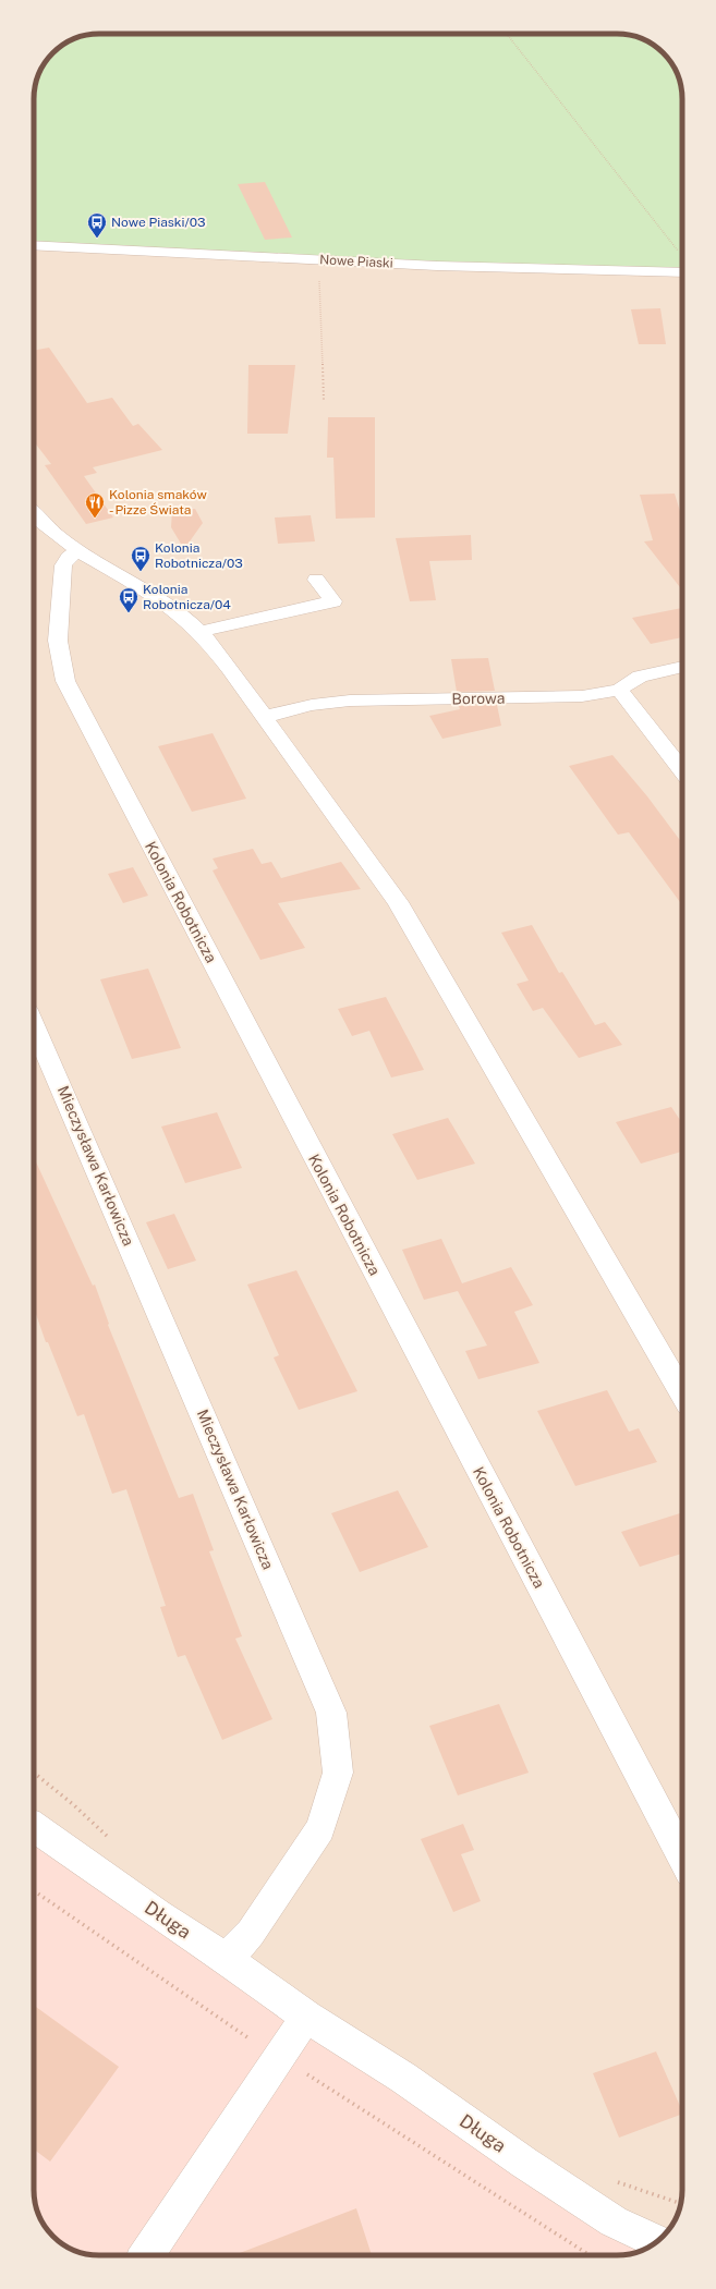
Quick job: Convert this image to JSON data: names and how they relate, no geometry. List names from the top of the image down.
{
  "streets": {
    "street": [
      "Nowe Piaski",
      "Borowa",
      "Kolonia Robotnicza",
      "Mieczysława Karłowicza",
      "Długa"
    ]
  },
  "crossings": [
    ["Mieczysława Karłowicza", "Długa"]
  ],
  "places": {
    "bus stop": ["Nowe Piaski/03", "Kolonia Robotnicza/03", "Kolonia Robotnicza/04"],
    "restaurant": ["Kolonia smaków - Pizze Świata"]
  }
}
